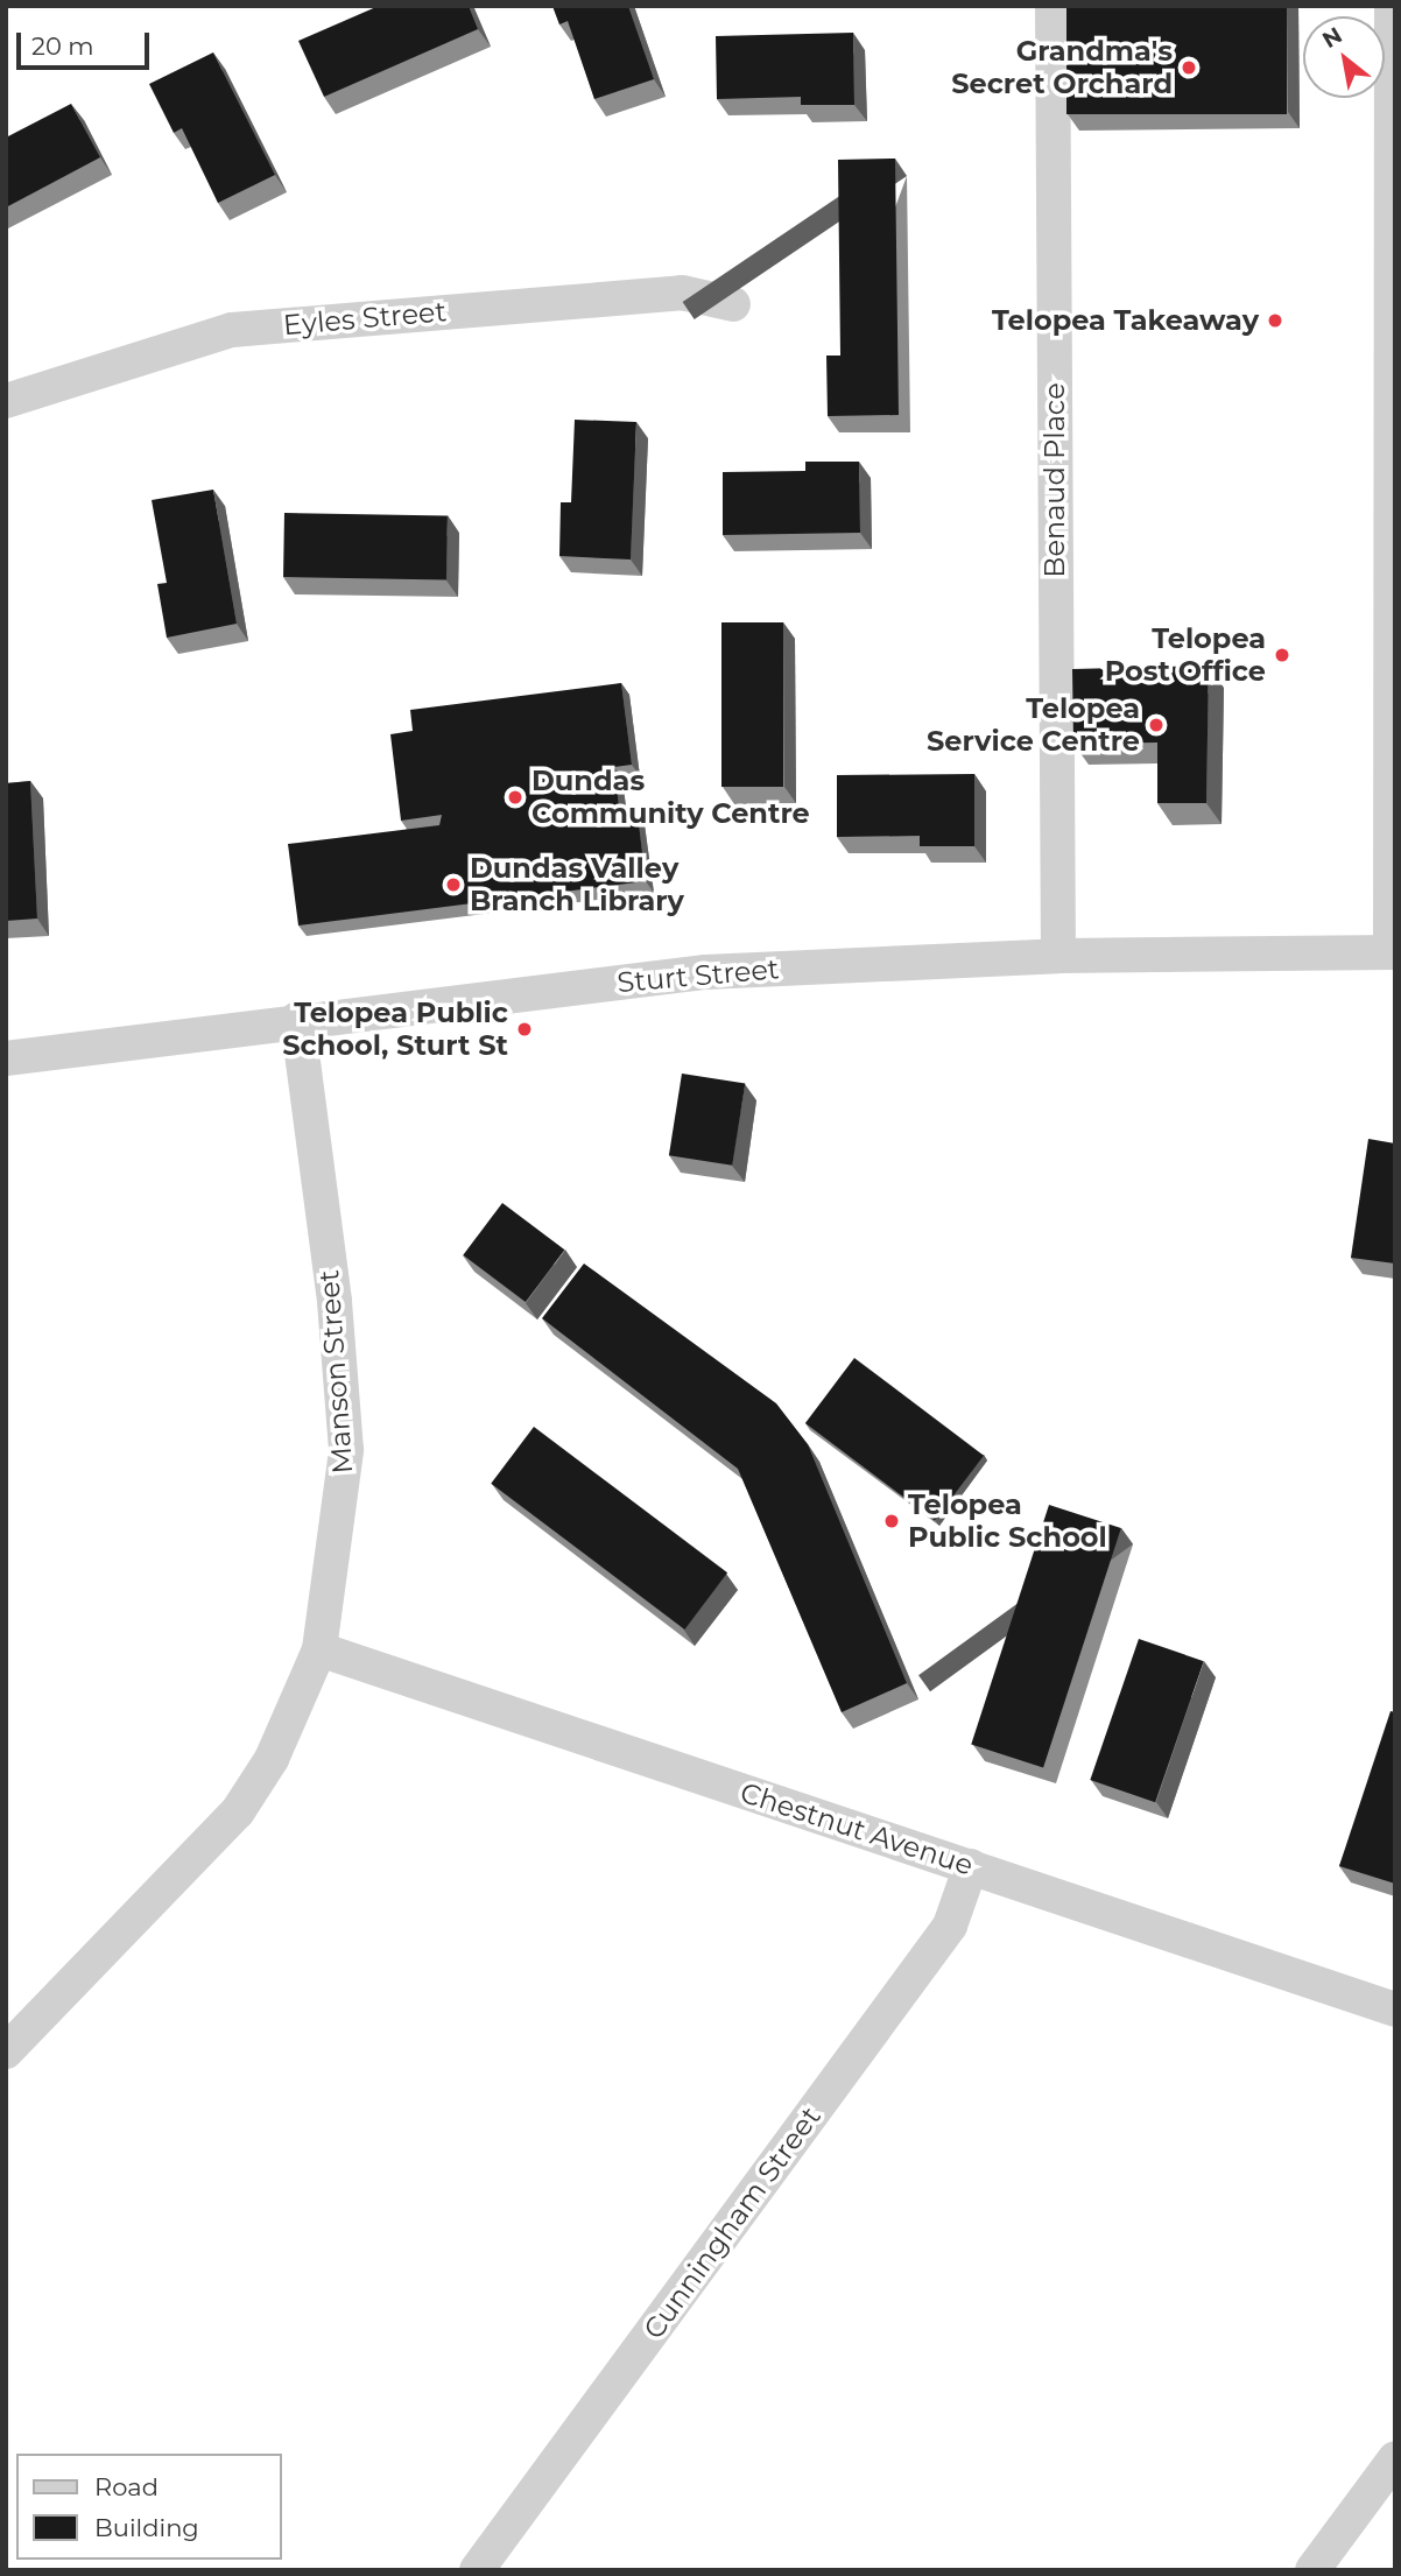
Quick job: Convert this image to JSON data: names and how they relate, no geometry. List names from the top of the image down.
{
  "streets": {
    "street": [
      "Eyles Street",
      "Benaud Place",
      "Sturt Street",
      "Manson Street",
      "Chestnut Avenue",
      "Cunningham Street"
    ]
  },
  "crossings": [
    ["Benaud Place", "Sturt Street"],
    ["Sturt Street", "Manson Street"],
    ["Manson Street", "Chestnut Avenue"],
    ["Chestnut Avenue", "Cunningham Street"]
  ],
  "places": [
    "Grandma's Secret Orchard",
    "Telopea Takeaway",
    "Telopea Post Office",
    "Telopea Service Centre",
    "Dundas Community Centre",
    "Dundas Valley Branch Library",
    "Telopea Public School, Sturt St",
    "Telopea Public School"
  ],
  "legend": ["Road", "Building"],
  "scale_bar": "20 m",
  "north": "top left"
}
